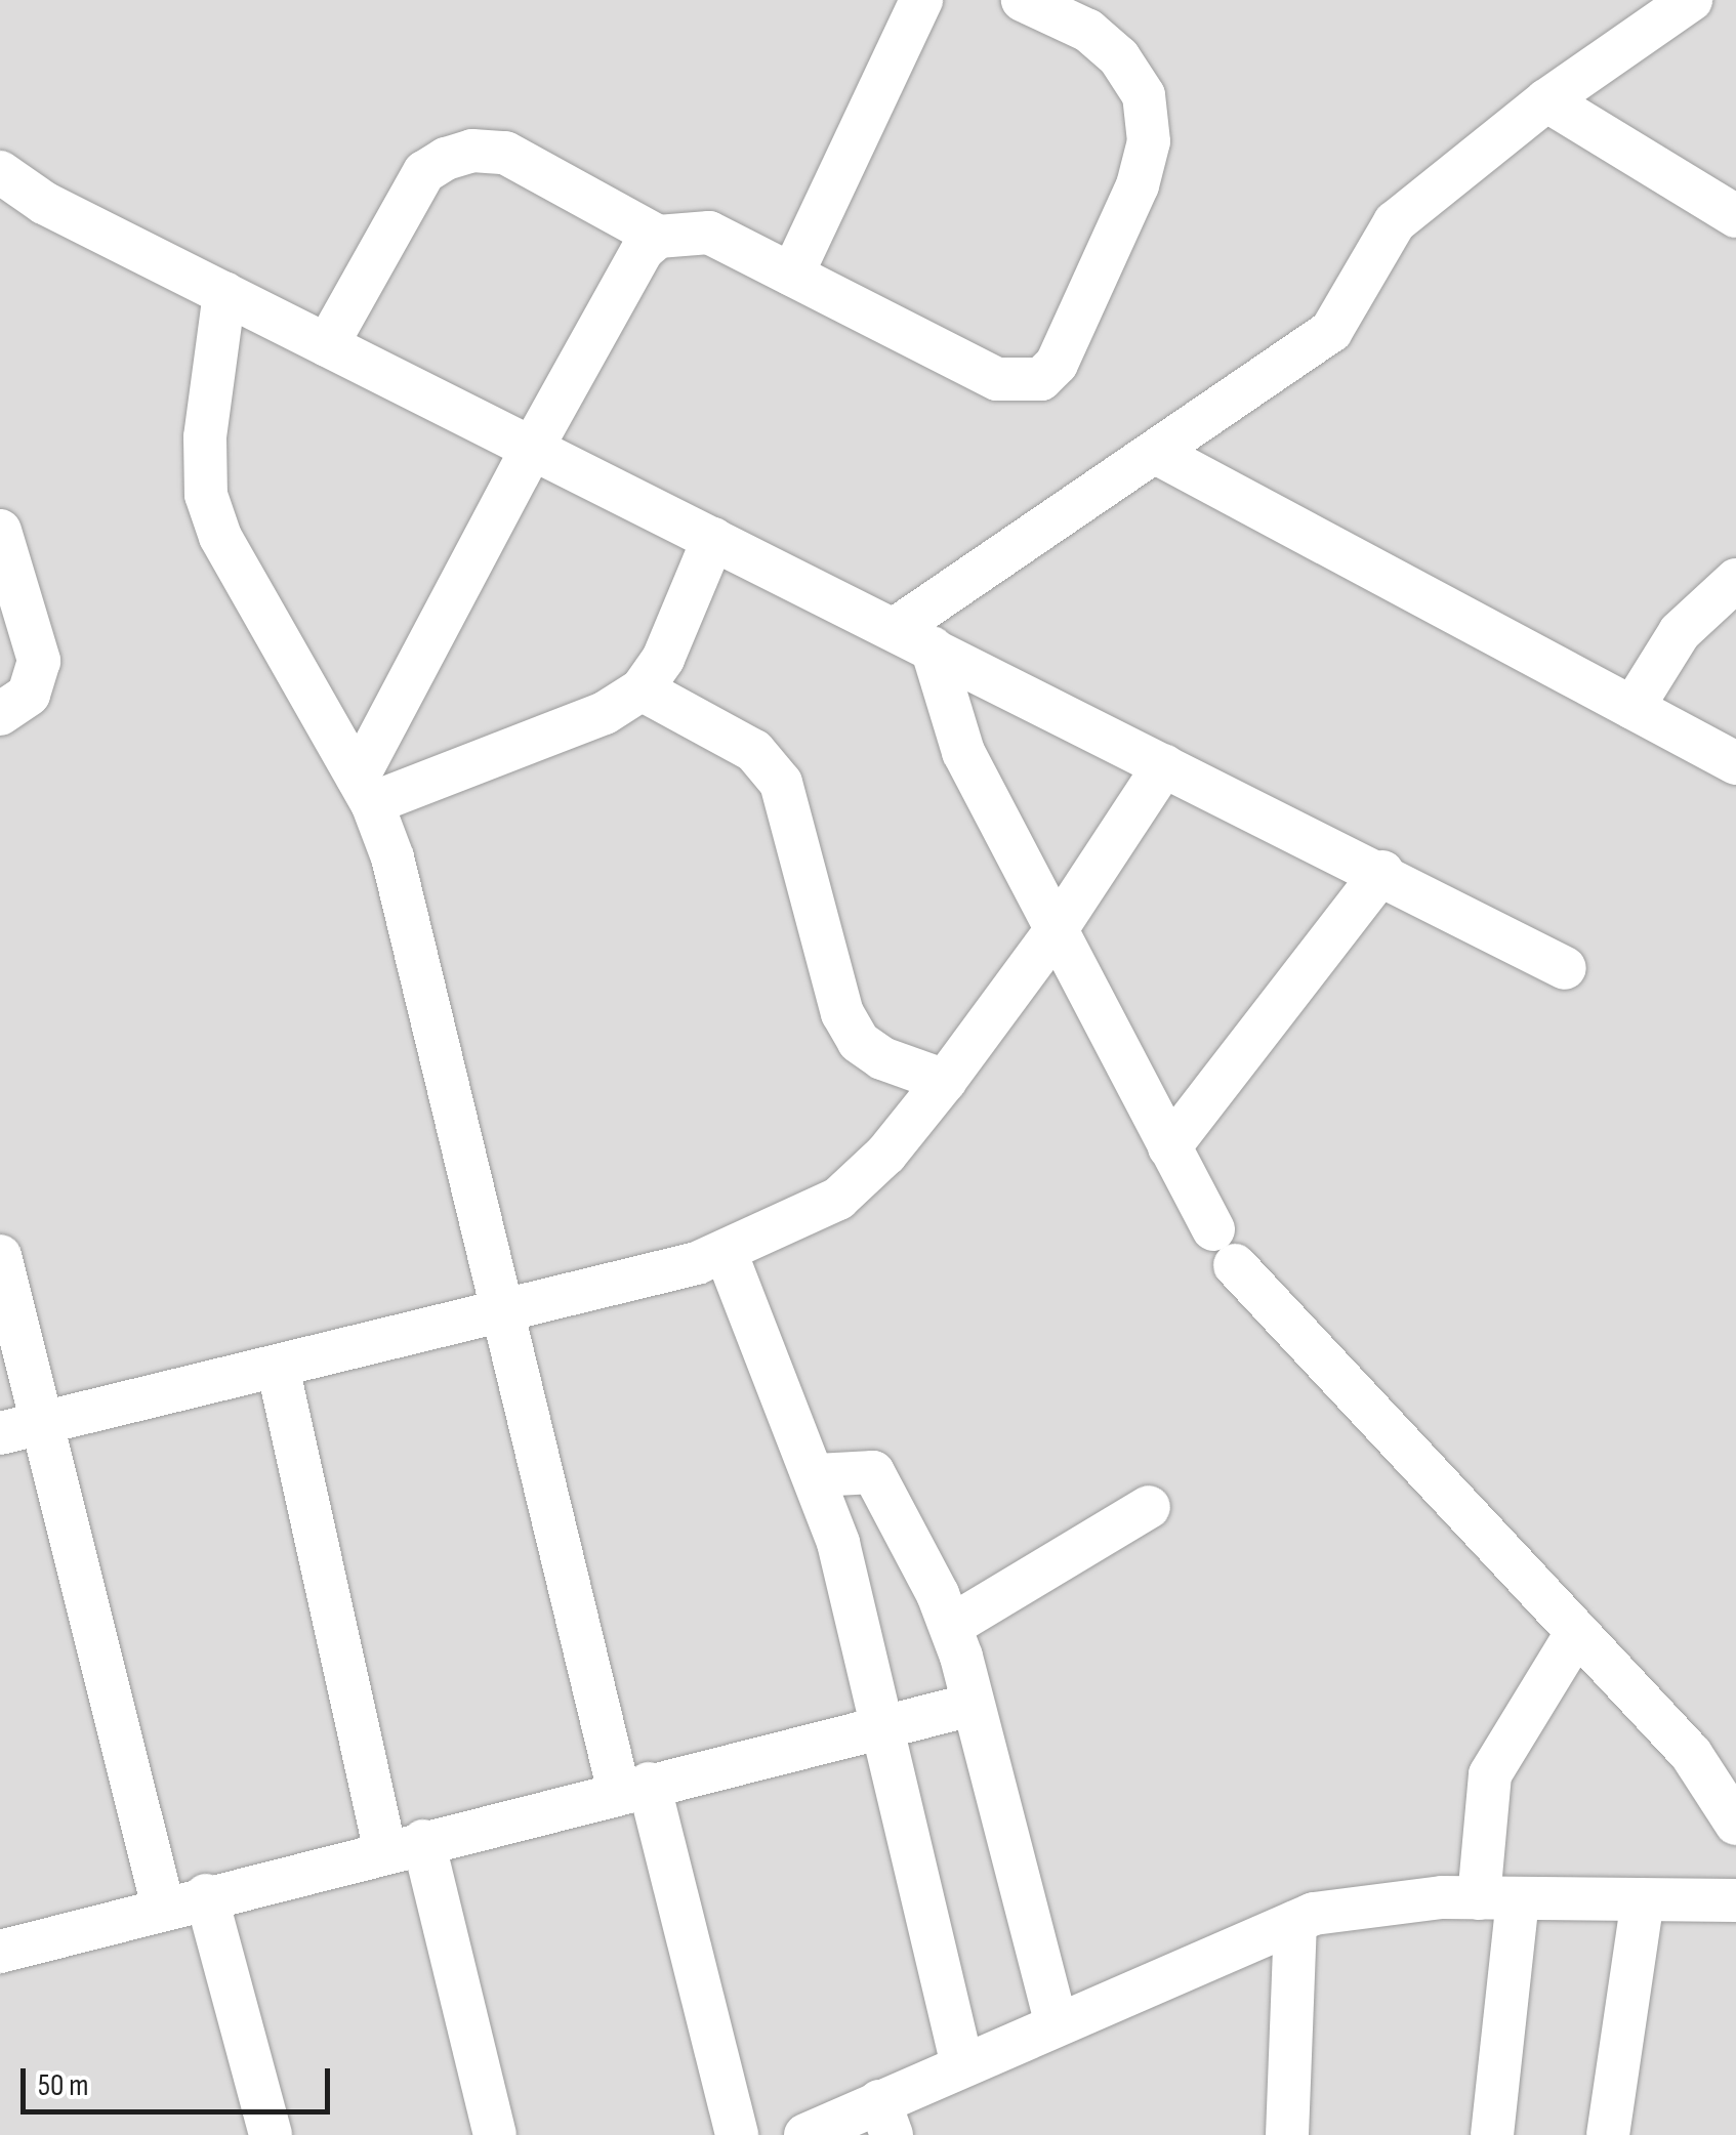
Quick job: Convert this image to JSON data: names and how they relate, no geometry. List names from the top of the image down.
{
  "scale_bar": "50 m"
}
